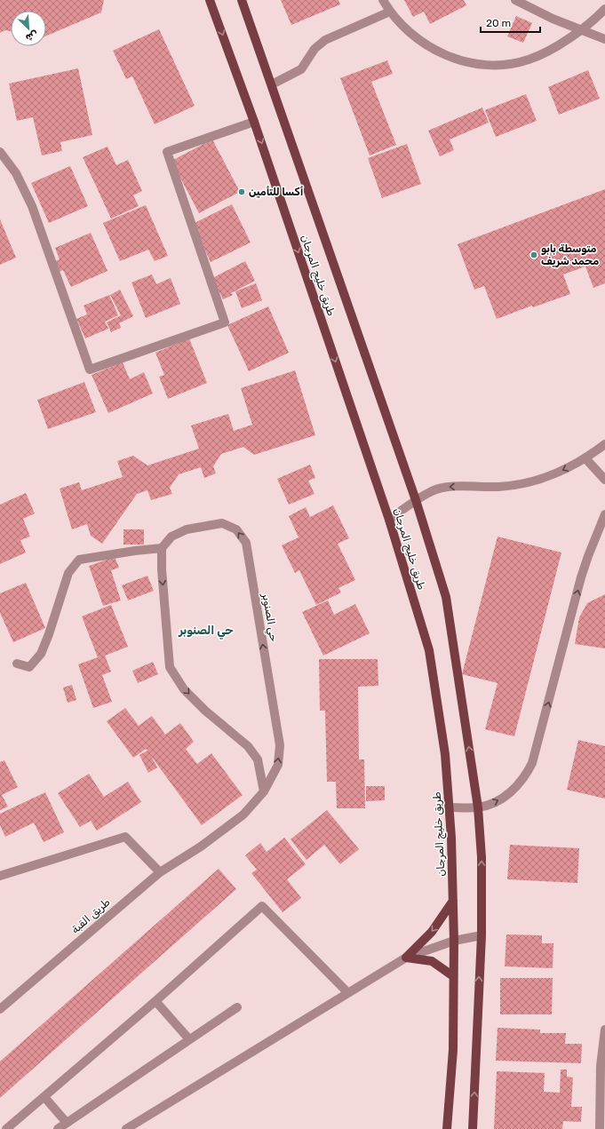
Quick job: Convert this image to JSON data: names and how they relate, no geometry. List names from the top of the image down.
{
  "streets": {
    "main road": ["طريق خليج المرجان"],
    "street": ["حي الصنوبر", "طريق القبة"]
  },
  "crossings": [
    ["حي الصنوبر", "طريق القبة"]
  ],
  "districts": ["حي الصنوبر"],
  "places": ["أكسا للتأمين", "متوسطة بابو محمد شريف"],
  "scale_bar": "20 m",
  "north": "bottom right"
}
